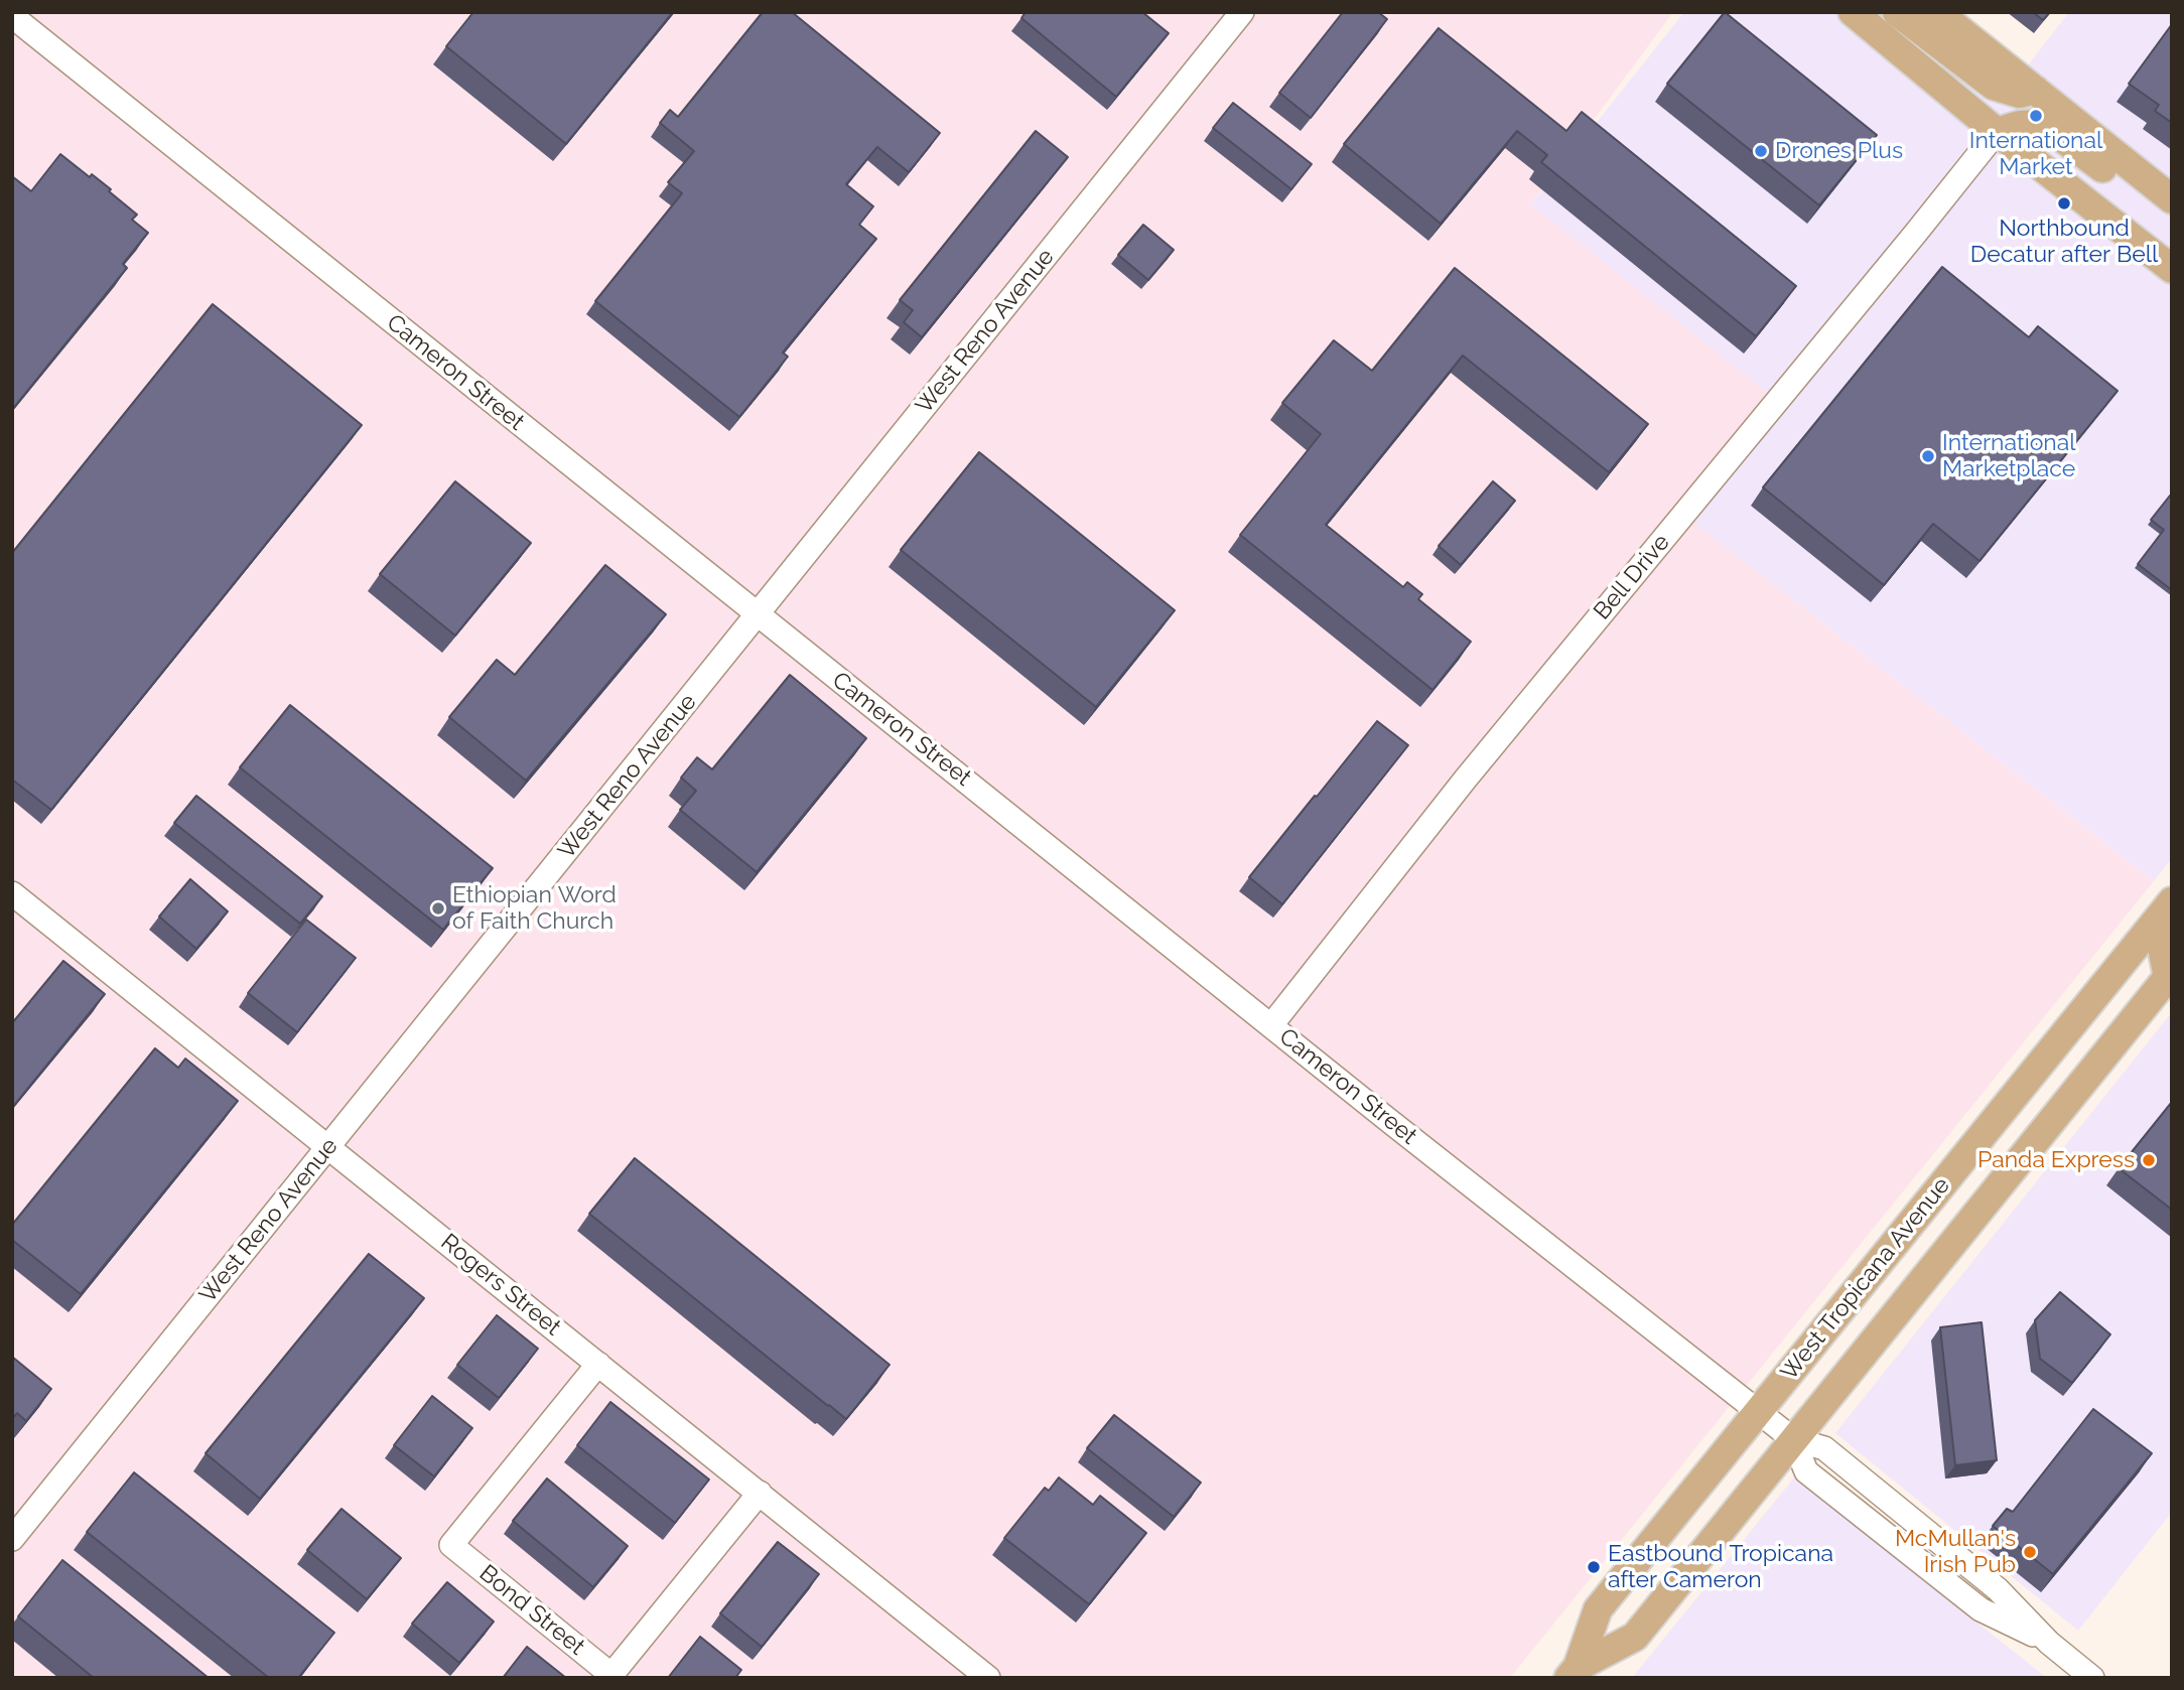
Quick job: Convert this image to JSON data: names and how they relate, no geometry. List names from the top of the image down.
{
  "streets": {
    "main road": ["West Tropicana Avenue"],
    "street": [
      "West Reno Avenue",
      "Cameron Street",
      "Bell Drive",
      "Rogers Street",
      "Bond Street"
    ]
  },
  "crossings": [
    ["West Reno Avenue", "Cameron Street"],
    ["West Reno Avenue", "Rogers Street"],
    ["Cameron Street", "Bell Drive"],
    ["Cameron Street", "West Tropicana Avenue"],
    ["Rogers Street", "Bond Street"]
  ],
  "places": [
    "International Market",
    "Drones Plus",
    "Northbound Decatur after Bell",
    "International Marketplace",
    "Ethiopian Word of Faith Church",
    "Panda Express",
    "McMullan's Irish Pub",
    "Eastbound Tropicana after Cameron"
  ]
}
